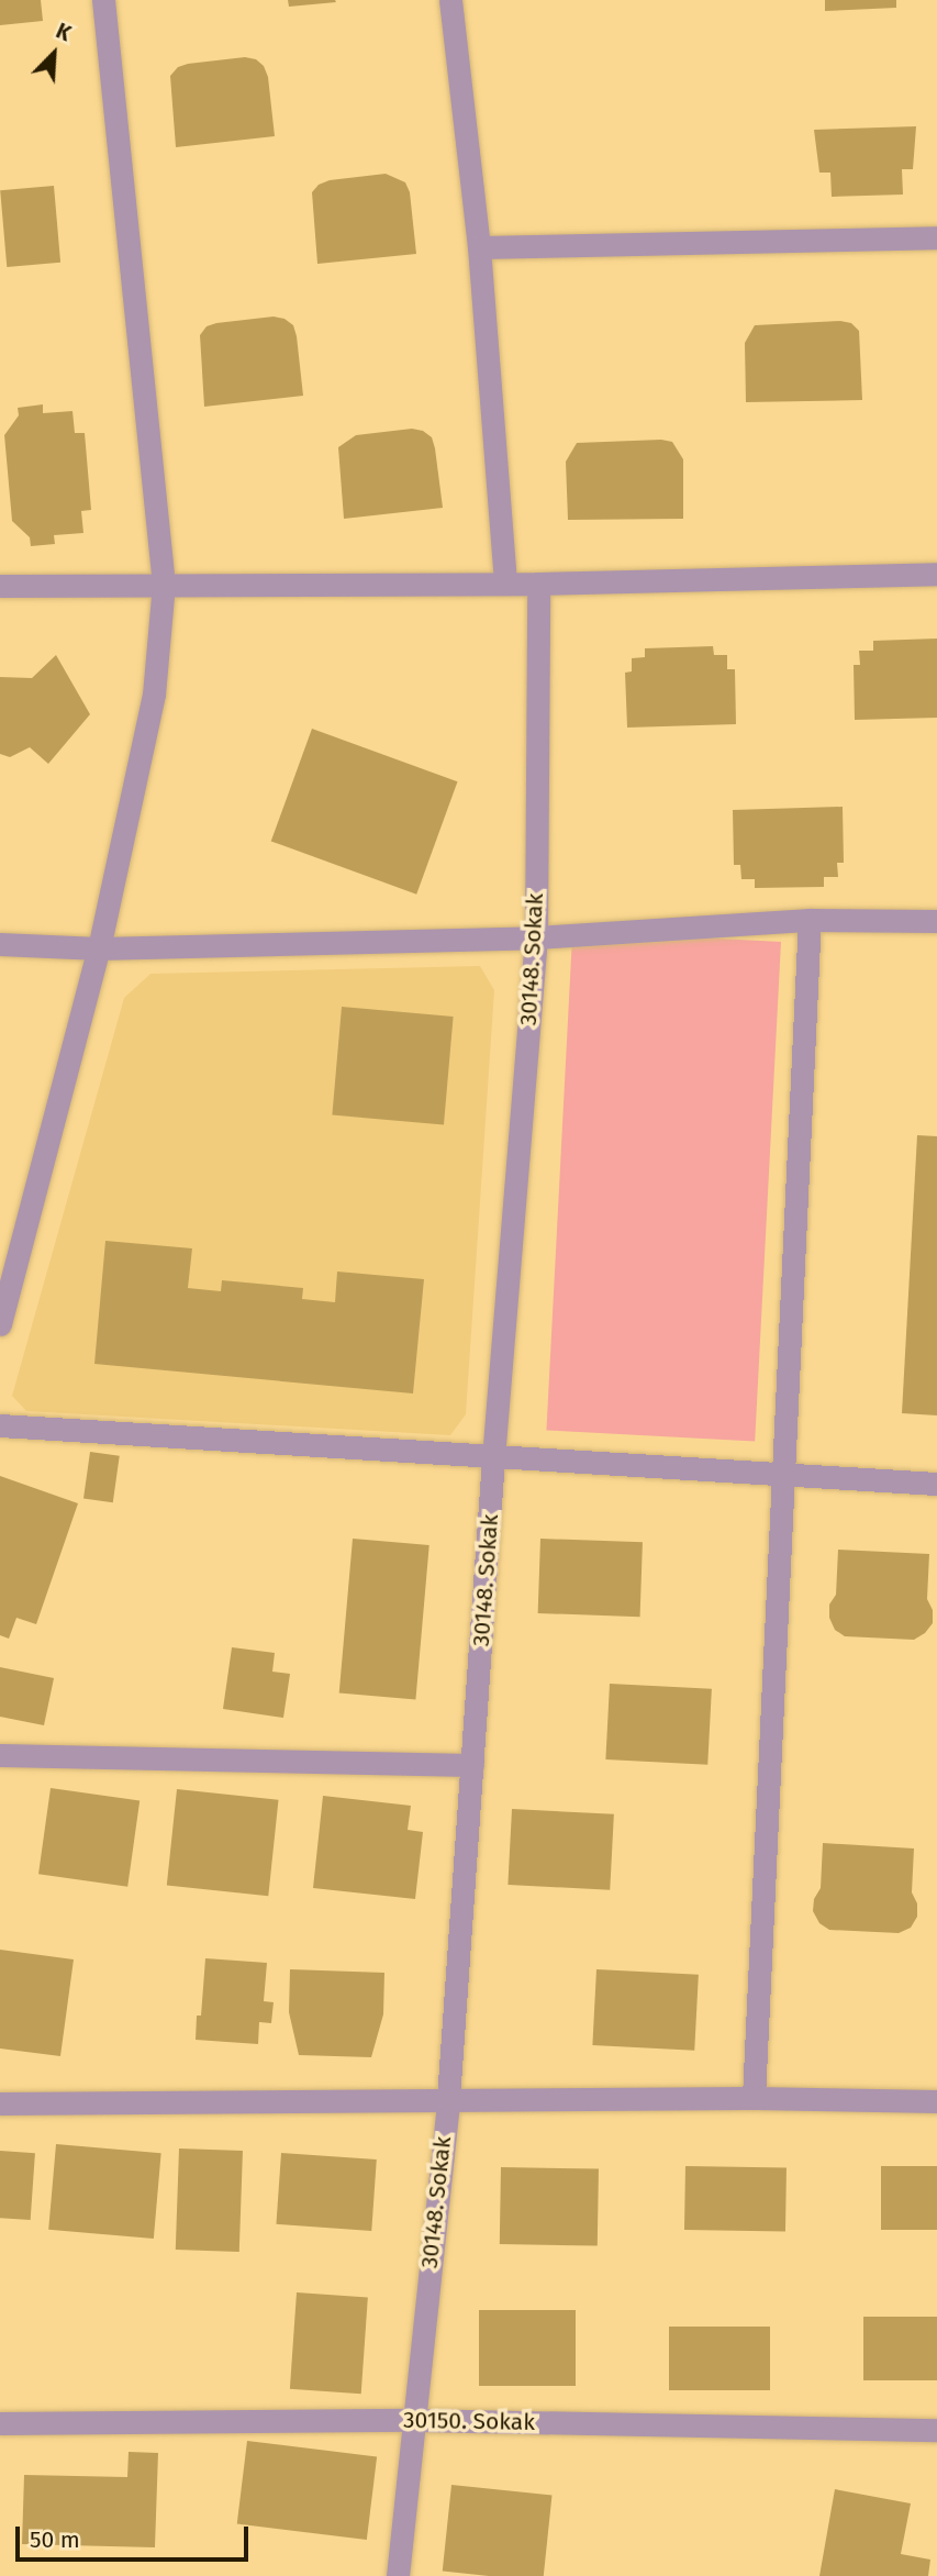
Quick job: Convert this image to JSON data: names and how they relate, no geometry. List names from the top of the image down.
{
  "streets": {
    "street": ["30148. Sokak", "30150. Sokak"]
  },
  "crossings": [
    ["30148. Sokak", "30150. Sokak"]
  ],
  "scale_bar": "50 m",
  "north": "top right"
}
